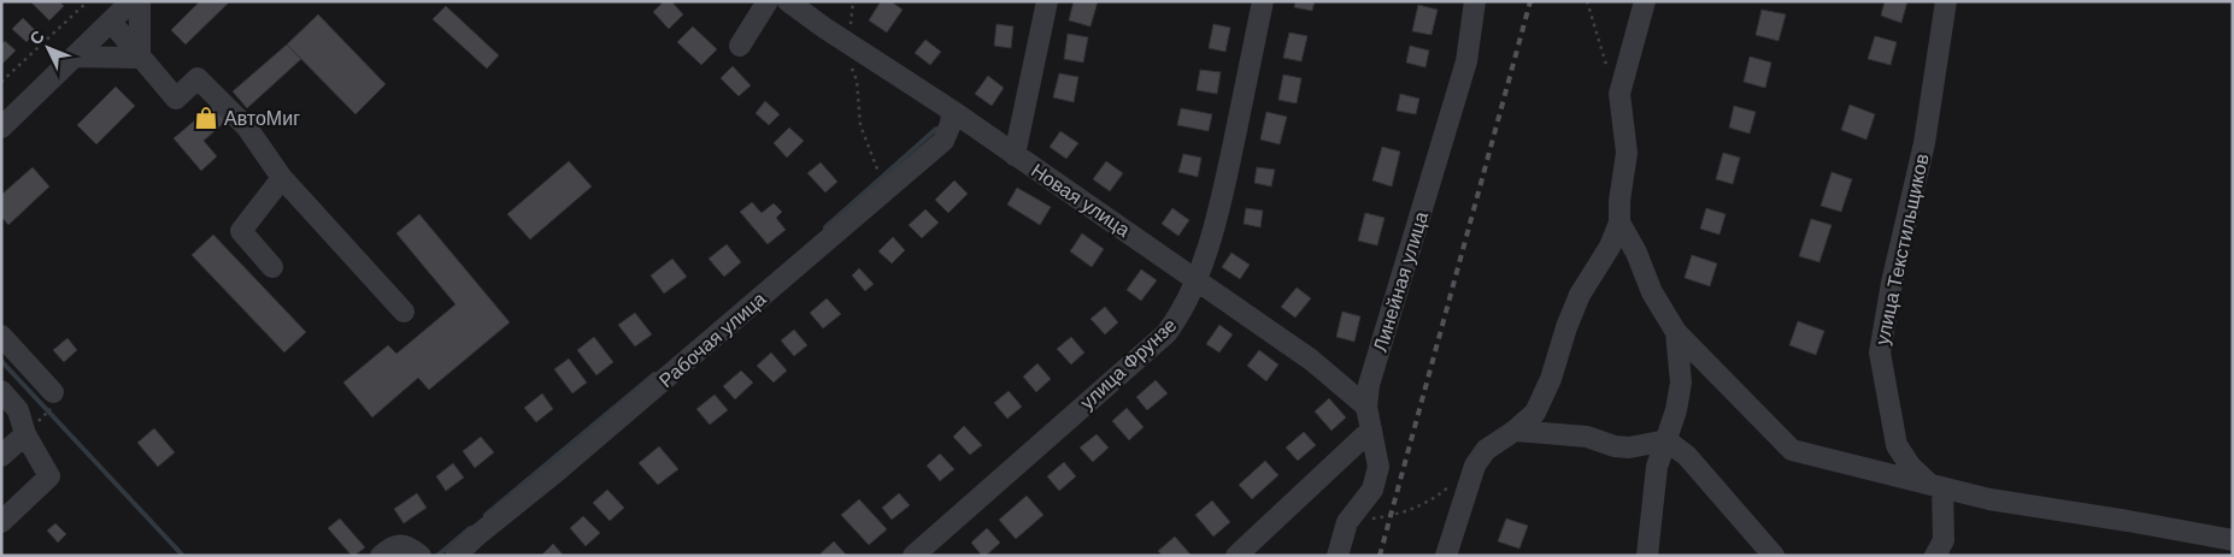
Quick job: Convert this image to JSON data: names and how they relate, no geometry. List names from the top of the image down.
{
  "streets": {
    "street": [
      "Новая улица",
      "улица Текстильщиков",
      "Линейная улица",
      "Рабочая улица",
      "улица Фрунзе"
    ]
  },
  "crossings": [
    ["Новая улица", "Линейная улица"],
    ["Новая улица", "Рабочая улица"],
    ["Новая улица", "улица Фрунзе"]
  ],
  "places": {
    "shop": ["АвтоМиг"]
  },
  "north": "top left"
}
